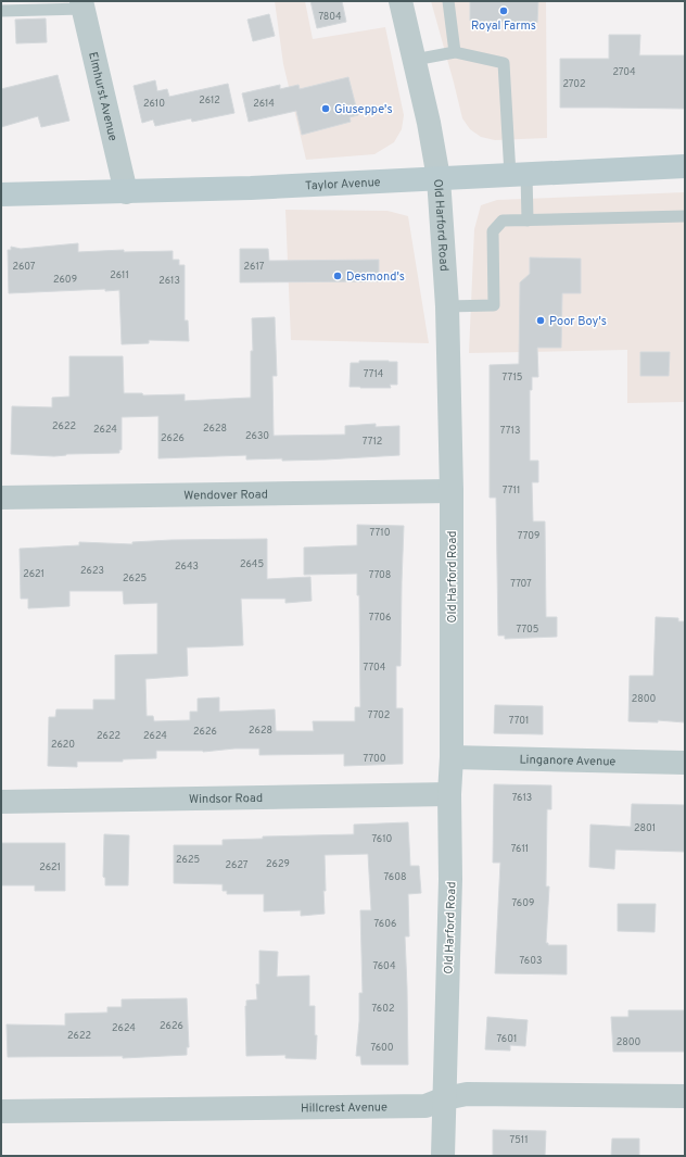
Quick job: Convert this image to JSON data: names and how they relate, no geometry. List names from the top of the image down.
{
  "streets": {
    "main road": ["Taylor Avenue"],
    "street": [
      "Elmhurst Avenue",
      "Old Harford Road",
      "Wendover Road",
      "Linganore Avenue",
      "Windsor Road",
      "Hillcrest Avenue"
    ]
  },
  "crossings": [
    ["Elmhurst Avenue", "Taylor Avenue"],
    ["Taylor Avenue", "Old Harford Road"],
    ["Old Harford Road", "Wendover Road"],
    ["Old Harford Road", "Linganore Avenue"],
    ["Old Harford Road", "Windsor Road"],
    ["Old Harford Road", "Hillcrest Avenue"]
  ],
  "places": [
    "Royal Farms",
    "Giuseppe's",
    "Desmond's",
    "Poor Boy's"
  ],
  "house_numbers": [
    "7804",
    "2704",
    "2702",
    "2612",
    "2610",
    "2614",
    "2607",
    "2617",
    "2611",
    "2609",
    "2613",
    "7714",
    "7715",
    "2622",
    "2628",
    "2624",
    "7713",
    "2630",
    "2626",
    "7712",
    "7711",
    "7710",
    "7709",
    "2645",
    "2643",
    "2623",
    "2621",
    "7708",
    "2625",
    "7707",
    "7706",
    "7705",
    "7704",
    "2800",
    "7702",
    "7701",
    "2628",
    "2626",
    "2622",
    "2624",
    "2620",
    "7700",
    "7613",
    "2801",
    "7610",
    "7611",
    "2625",
    "2629",
    "2627",
    "2621",
    "7608",
    "7609",
    "7606",
    "7603",
    "7604",
    "7602",
    "2626",
    "2624",
    "2622",
    "7601",
    "2800",
    "7600",
    "7511"
  ]
}
